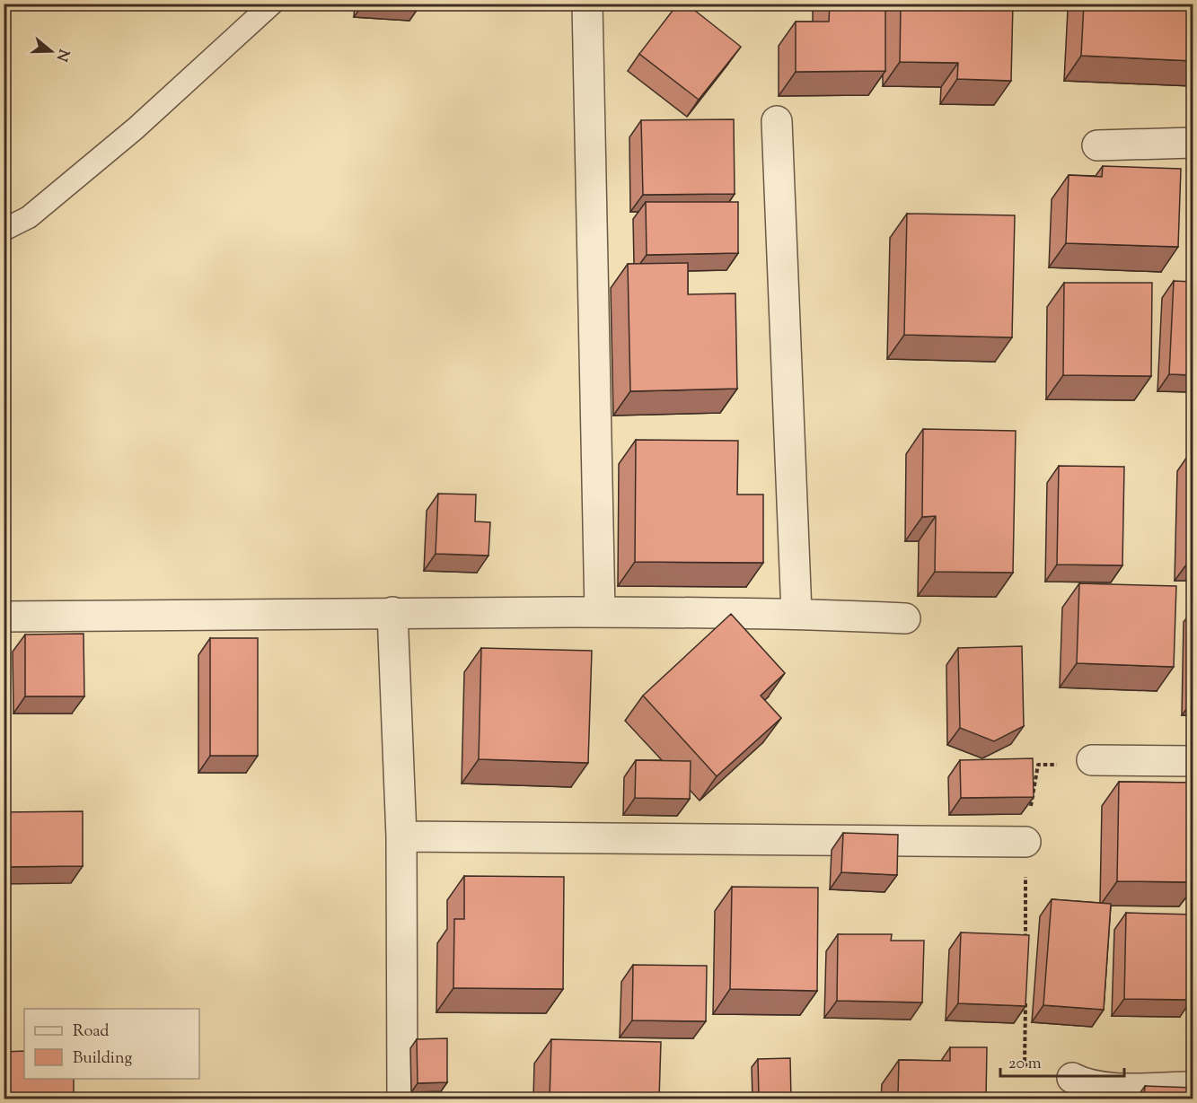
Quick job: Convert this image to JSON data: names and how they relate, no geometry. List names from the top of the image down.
{
  "legend": ["Road", "Building"],
  "scale_bar": "20 m",
  "north": "right"
}
